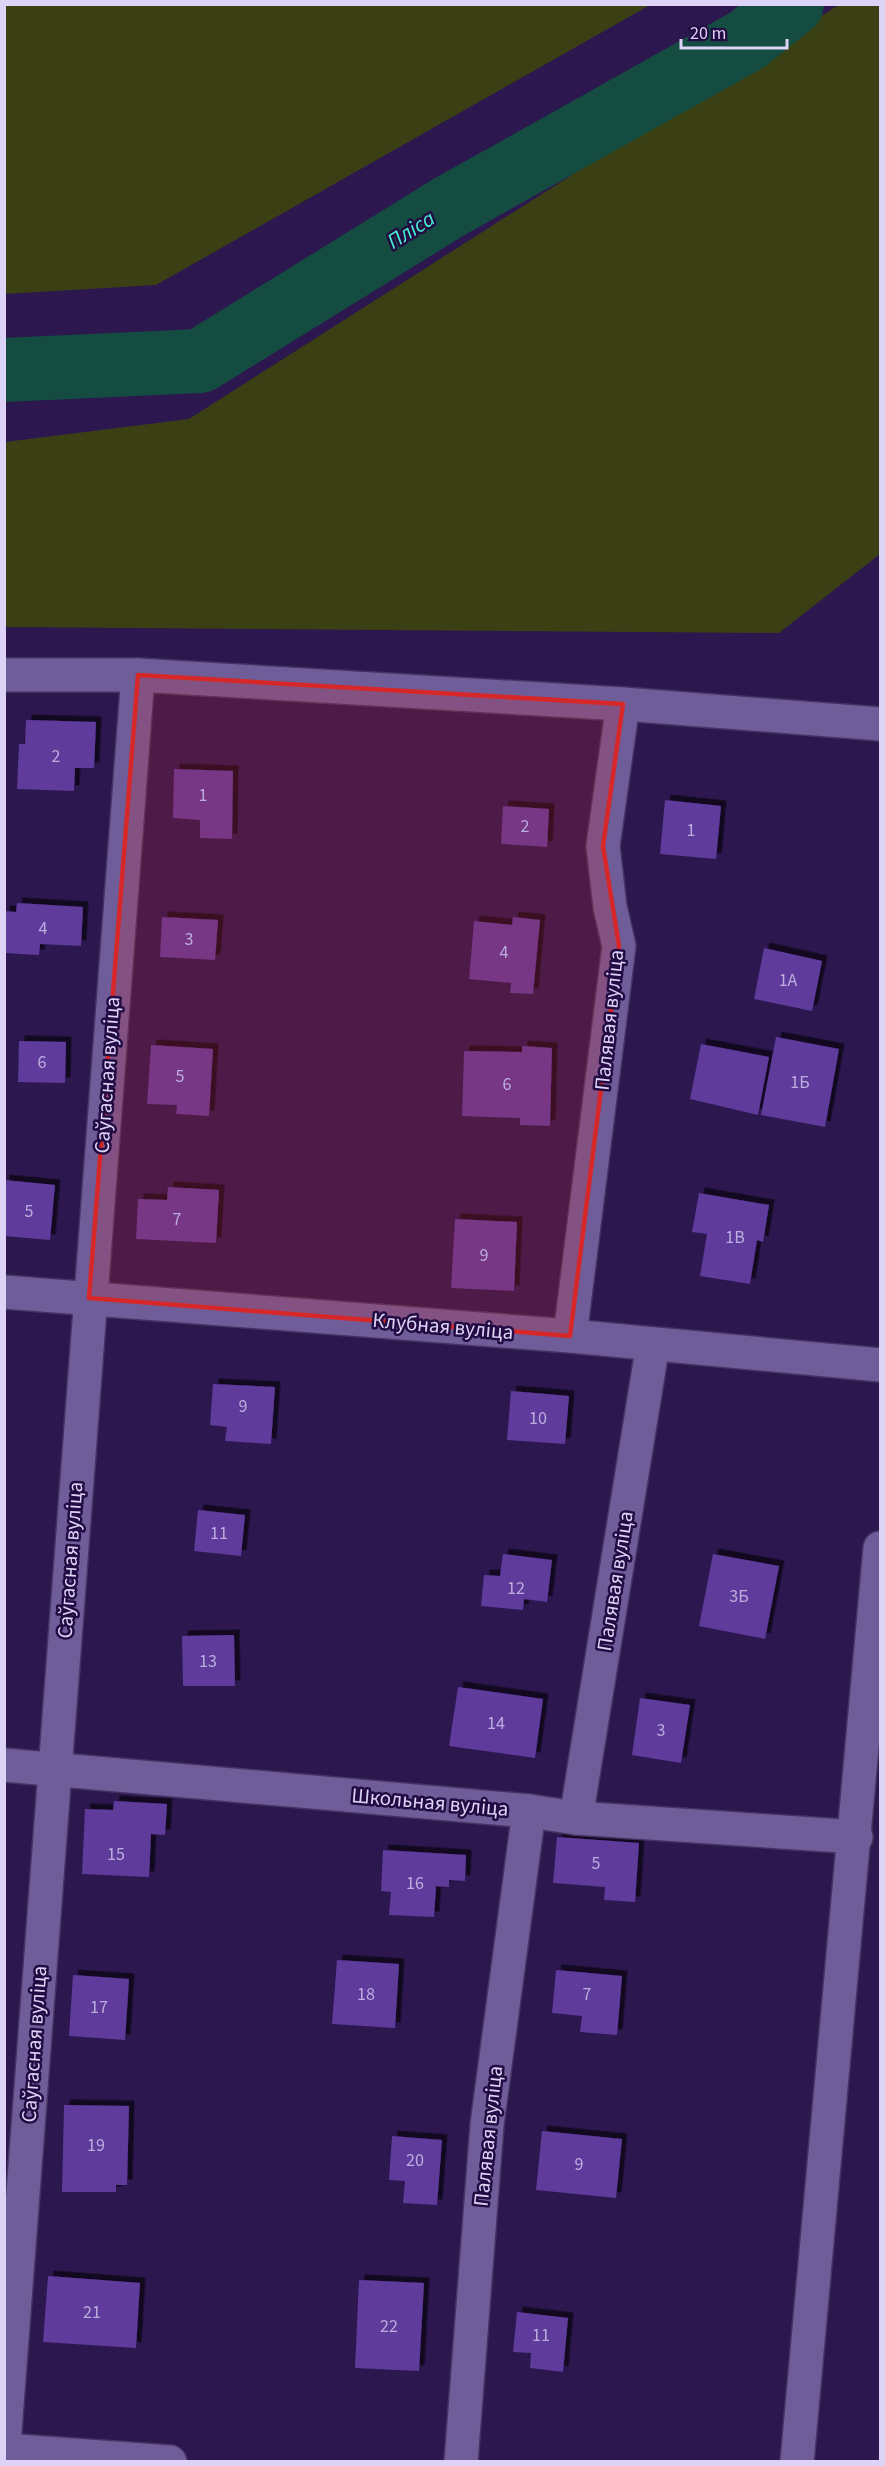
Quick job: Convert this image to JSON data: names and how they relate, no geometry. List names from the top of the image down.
{
  "streets": {
    "street": [
      "Палявая вуліца",
      "Саўгасная вуліца",
      "Клубная вуліца",
      "Школьная вуліца"
    ]
  },
  "crossings": [
    ["Палявая вуліца", "Клубная вуліца"],
    ["Палявая вуліца", "Школьная вуліца"],
    ["Саўгасная вуліца", "Клубная вуліца"],
    ["Саўгасная вуліца", "Школьная вуліца"]
  ],
  "water": ["Пліса"],
  "house_numbers": [
    "2",
    "1",
    "2",
    "1",
    "4",
    "3",
    "4",
    "1А",
    "6",
    "5",
    "1Б",
    "6",
    "5",
    "7",
    "1В",
    "9",
    "9",
    "10",
    "11",
    "12",
    "3Б",
    "13",
    "14",
    "3",
    "15",
    "5",
    "16",
    "18",
    "7",
    "17",
    "19",
    "20",
    "9",
    "21",
    "22",
    "11"
  ],
  "scale_bar": "20 m"
}
